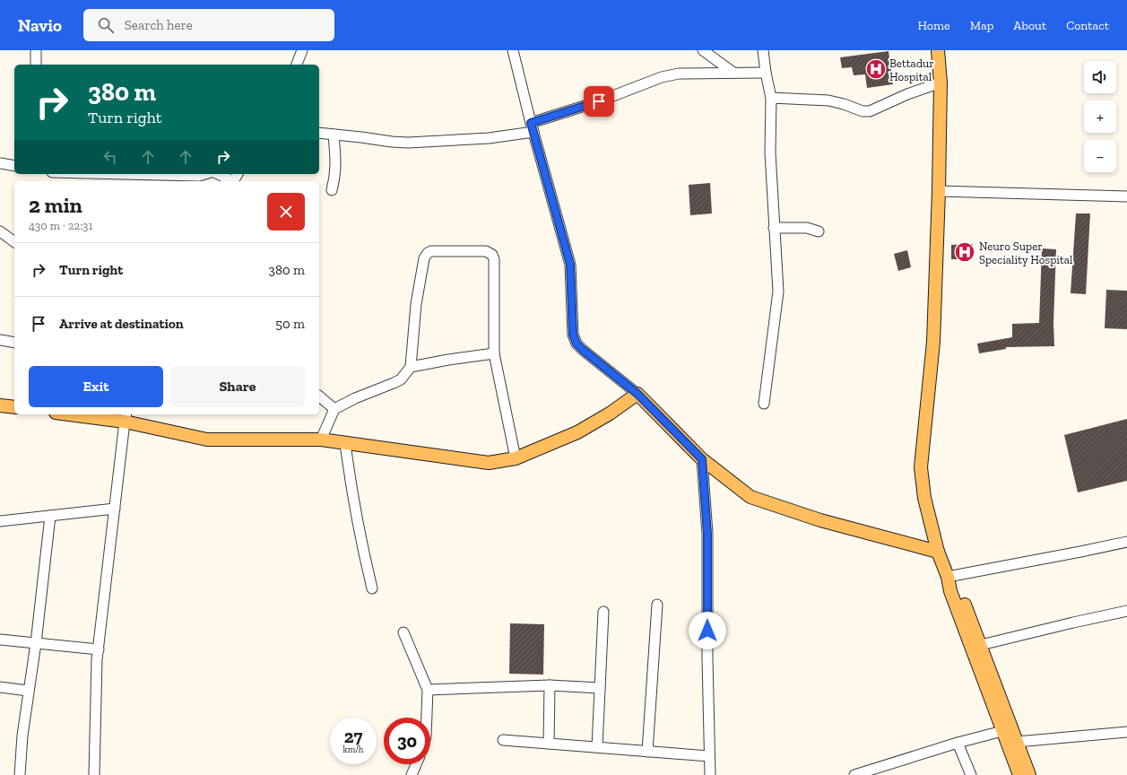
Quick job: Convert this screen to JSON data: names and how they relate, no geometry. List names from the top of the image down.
{
  "places": {
    "hospital": ["Bettadur Hospital", "Neuro Super Speciality Hospital"]
  },
  "page": {
    "header": "Navio",
    "search": "Search here",
    "nav": [
      "Home",
      "Map",
      "About",
      "Contact"
    ],
    "map_buttons": ["+", "−"],
    "turn": ["380 m", "Turn right"],
    "heading": ["2 min", "430 m · 22:31"],
    "list": [
      {
        "name": "Turn right",
        "value": "380 m"
      },
      {
        "name": "Arrive at destination",
        "value": "50 m"
      }
    ],
    "buttons": ["Exit", "Share"],
    "speed": "27 km/h",
    "limit": "30"
  }
}
